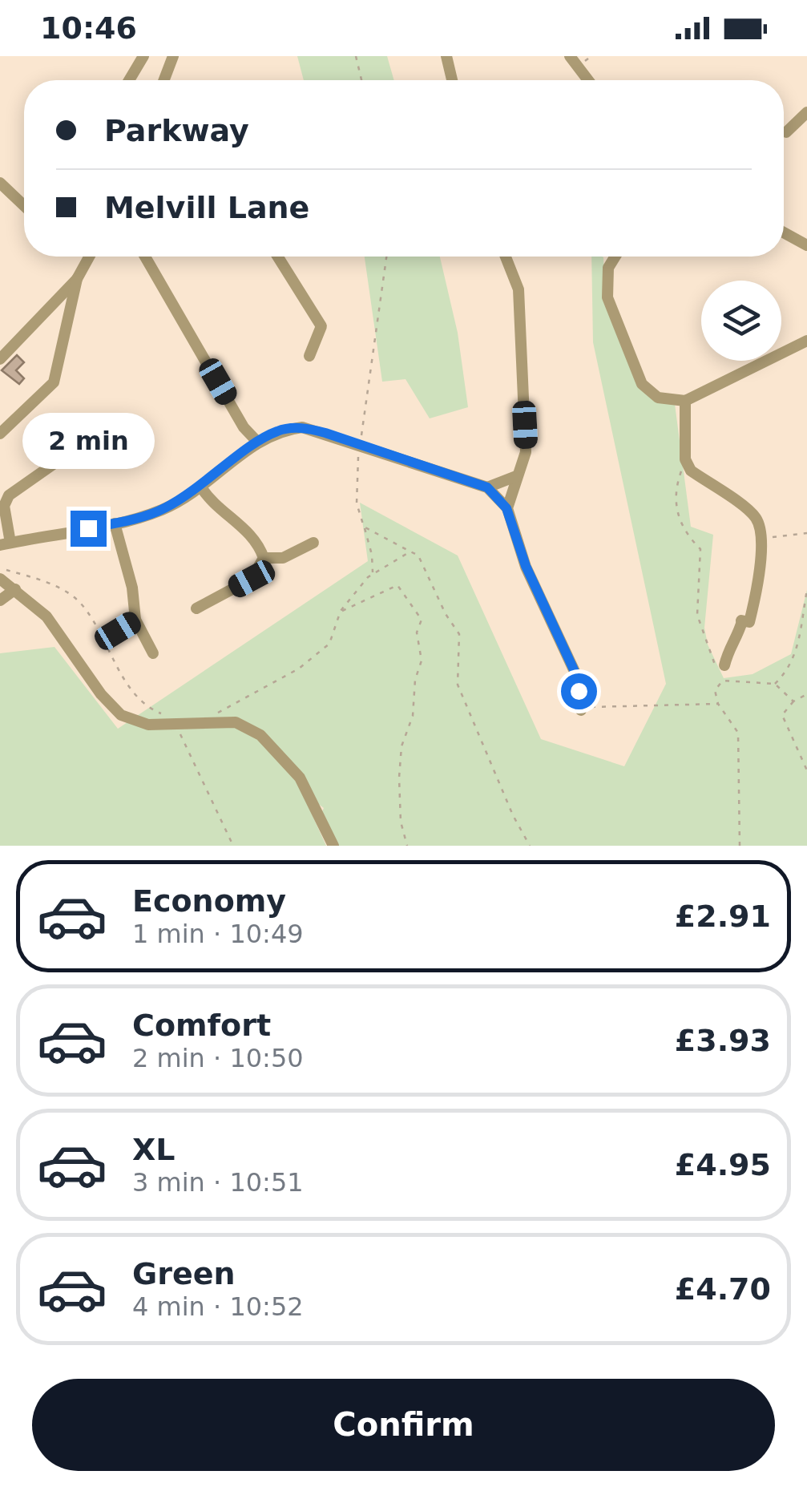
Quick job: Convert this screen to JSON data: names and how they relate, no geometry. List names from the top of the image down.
{
  "page": {
    "status": "10:46",
    "banner": ["Parkway", "Melvill Lane"],
    "bubble": "2 min",
    "list": [
      {
        "name": "Economy",
        "note": "1 min · 10:49",
        "value": "£2.91"
      },
      {
        "name": "Comfort",
        "note": "2 min · 10:50",
        "value": "£3.93"
      },
      {
        "name": "XL",
        "note": "3 min · 10:51",
        "value": "£4.95"
      },
      {
        "name": "Green",
        "note": "4 min · 10:52",
        "value": "£4.70"
      }
    ],
    "buttons": "Confirm"
  }
}
